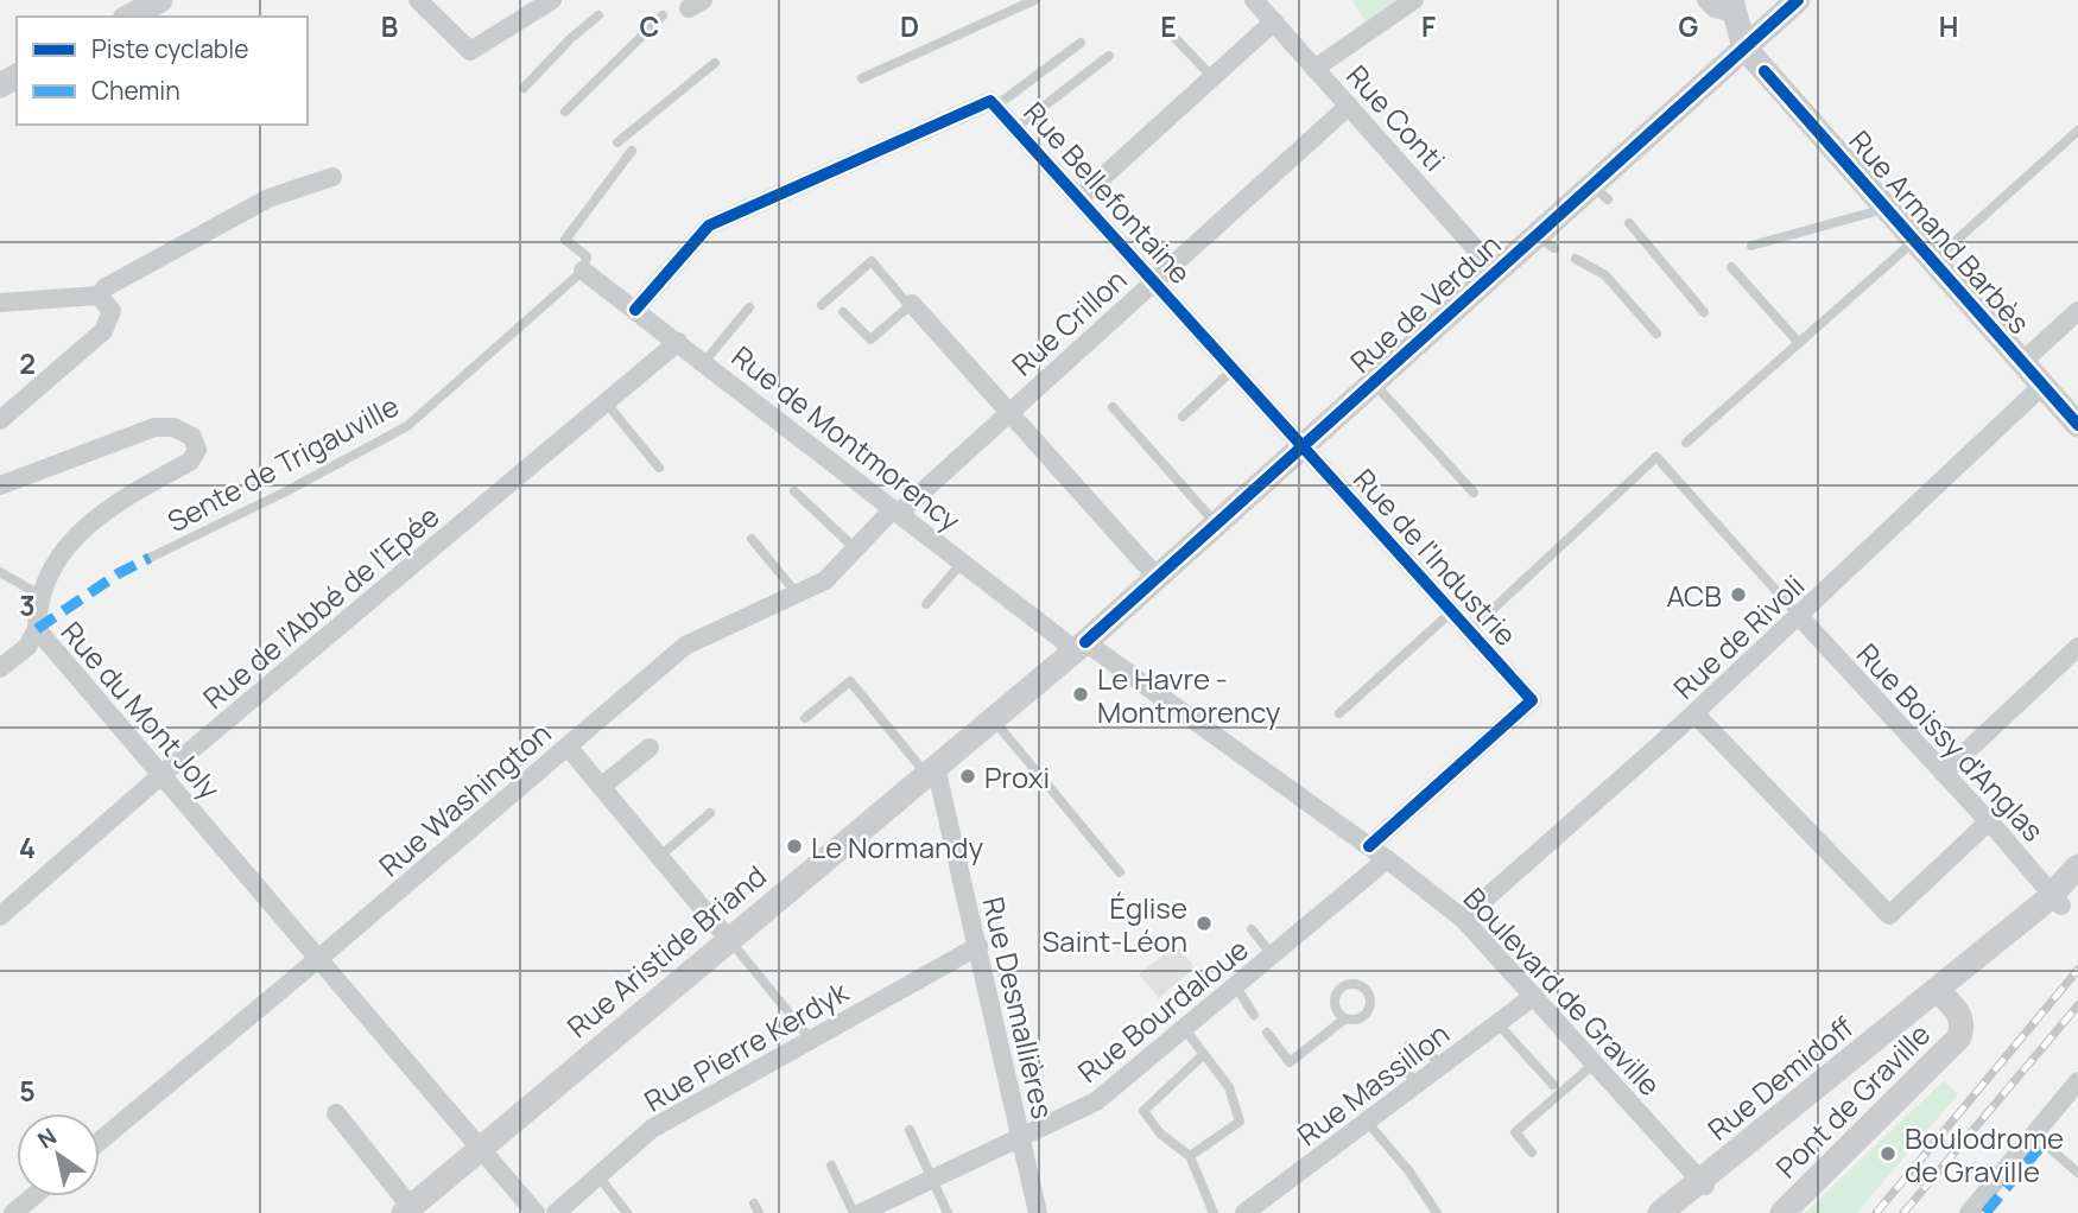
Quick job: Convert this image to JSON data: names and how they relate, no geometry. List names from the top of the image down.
{
  "streets": {
    "main road": [
      "Rue Armand Barbès",
      "Rue de Verdun",
      "Rue Aristide Briand",
      "Rue Demidoff",
      "Pont de Graville"
    ],
    "street": [
      "Rue Conti",
      "Rue Bellefontaine",
      "Rue Crillon",
      "Rue de Montmorency",
      "Rue de l'Industrie",
      "Rue de l'Abbé de l'Epée",
      "Rue de Rivoli",
      "Rue du Mont Joly",
      "Rue Boissy d'Anglas",
      "Rue Washington",
      "Boulevard de Graville",
      "Rue Desmallières",
      "Rue Bourdaloue",
      "Rue Pierre Kerdyk",
      "Rue Massillon"
    ],
    "lane": ["Sente de Trigauville"]
  },
  "crossings": [
    ["Rue Conti", "Rue de Verdun"],
    ["Rue Conti", "Rue Crillon"],
    ["Rue Bellefontaine", "Rue de Verdun"],
    ["Rue Bellefontaine", "Rue Crillon"],
    ["Rue Bellefontaine", "Rue de Montmorency"],
    ["Rue Bellefontaine", "Rue de l'Industrie"],
    ["Rue Armand Barbès", "Rue de Verdun"],
    ["Rue Armand Barbès", "Rue de Rivoli"],
    ["Rue de Verdun", "Rue de Montmorency"],
    ["Rue de Verdun", "Rue de l'Industrie"],
    ["Rue de Verdun", "Rue Aristide Briand"],
    ["Rue de Verdun", "Boulevard de Graville"],
    ["Rue Crillon", "Rue de Montmorency"],
    ["Rue Crillon", "Rue Washington"],
    ["Rue de Montmorency", "Sente de Trigauville"],
    ["Rue de Montmorency", "Rue de l'Abbé de l'Epée"],
    ["Rue de Montmorency", "Rue Washington"],
    ["Rue de Montmorency", "Rue Aristide Briand"],
    ["Rue de Montmorency", "Boulevard de Graville"],
    ["Rue de l'Industrie", "Boulevard de Graville"],
    ["Rue de l'Abbé de l'Epée", "Rue du Mont Joly"],
    ["Rue de Rivoli", "Rue Boissy d'Anglas"],
    ["Rue de Rivoli", "Boulevard de Graville"],
    ["Rue du Mont Joly", "Rue Washington"],
    ["Rue du Mont Joly", "Rue Aristide Briand"],
    ["Rue Boissy d'Anglas", "Rue Demidoff"],
    ["Rue Aristide Briand", "Boulevard de Graville"],
    ["Rue Aristide Briand", "Rue Desmallières"],
    ["Boulevard de Graville", "Rue Bourdaloue"],
    ["Boulevard de Graville", "Rue Demidoff"],
    ["Boulevard de Graville", "Rue Massillon"],
    ["Rue Desmallières", "Rue Bourdaloue"],
    ["Rue Desmallières", "Rue Pierre Kerdyk"],
    ["Rue Demidoff", "Pont de Graville"]
  ],
  "places": [
    "ACB",
    "Le Havre - Montmorency",
    "Proxi",
    "Le Normandy",
    "Église Saint-Léon",
    "Boulodrome de Graville"
  ],
  "legend": ["Piste cyclable", "Chemin"],
  "north": "top left",
  "grid": {
    "columns": [
      "B",
      "C",
      "D",
      "E",
      "F",
      "G",
      "H"
    ],
    "rows": [
      "2",
      "3",
      "4",
      "5"
    ]
  }
}
